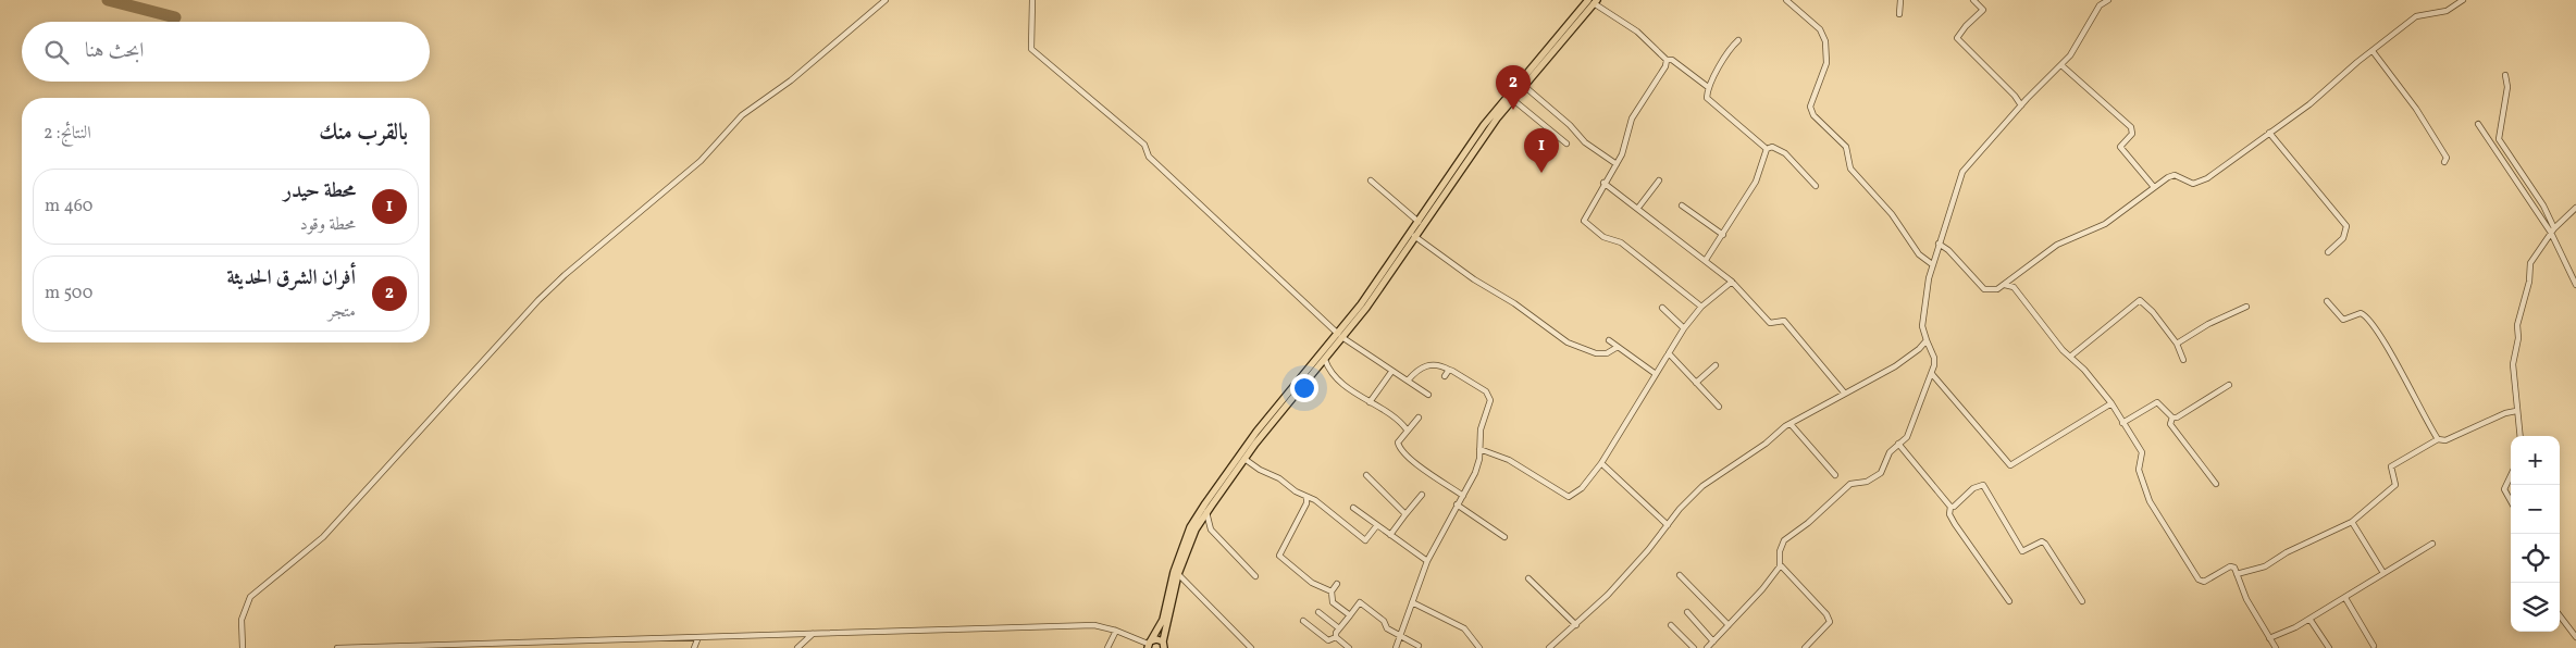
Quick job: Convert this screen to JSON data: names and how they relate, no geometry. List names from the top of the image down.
{
  "page": {
    "search": "ابحث هنا",
    "pins": ["2", "1"],
    "heading": ["بالقرب منك", "النتائج: 2"],
    "list": [
      {
        "mark": "1",
        "name": "محطة حيدر",
        "note": "محطة وقود",
        "value": "460 m"
      },
      {
        "mark": "2",
        "name": "أفران الشرق الحديثة",
        "note": "متجر",
        "value": "500 m"
      }
    ],
    "map_buttons": ["+", "−"]
  }
}
